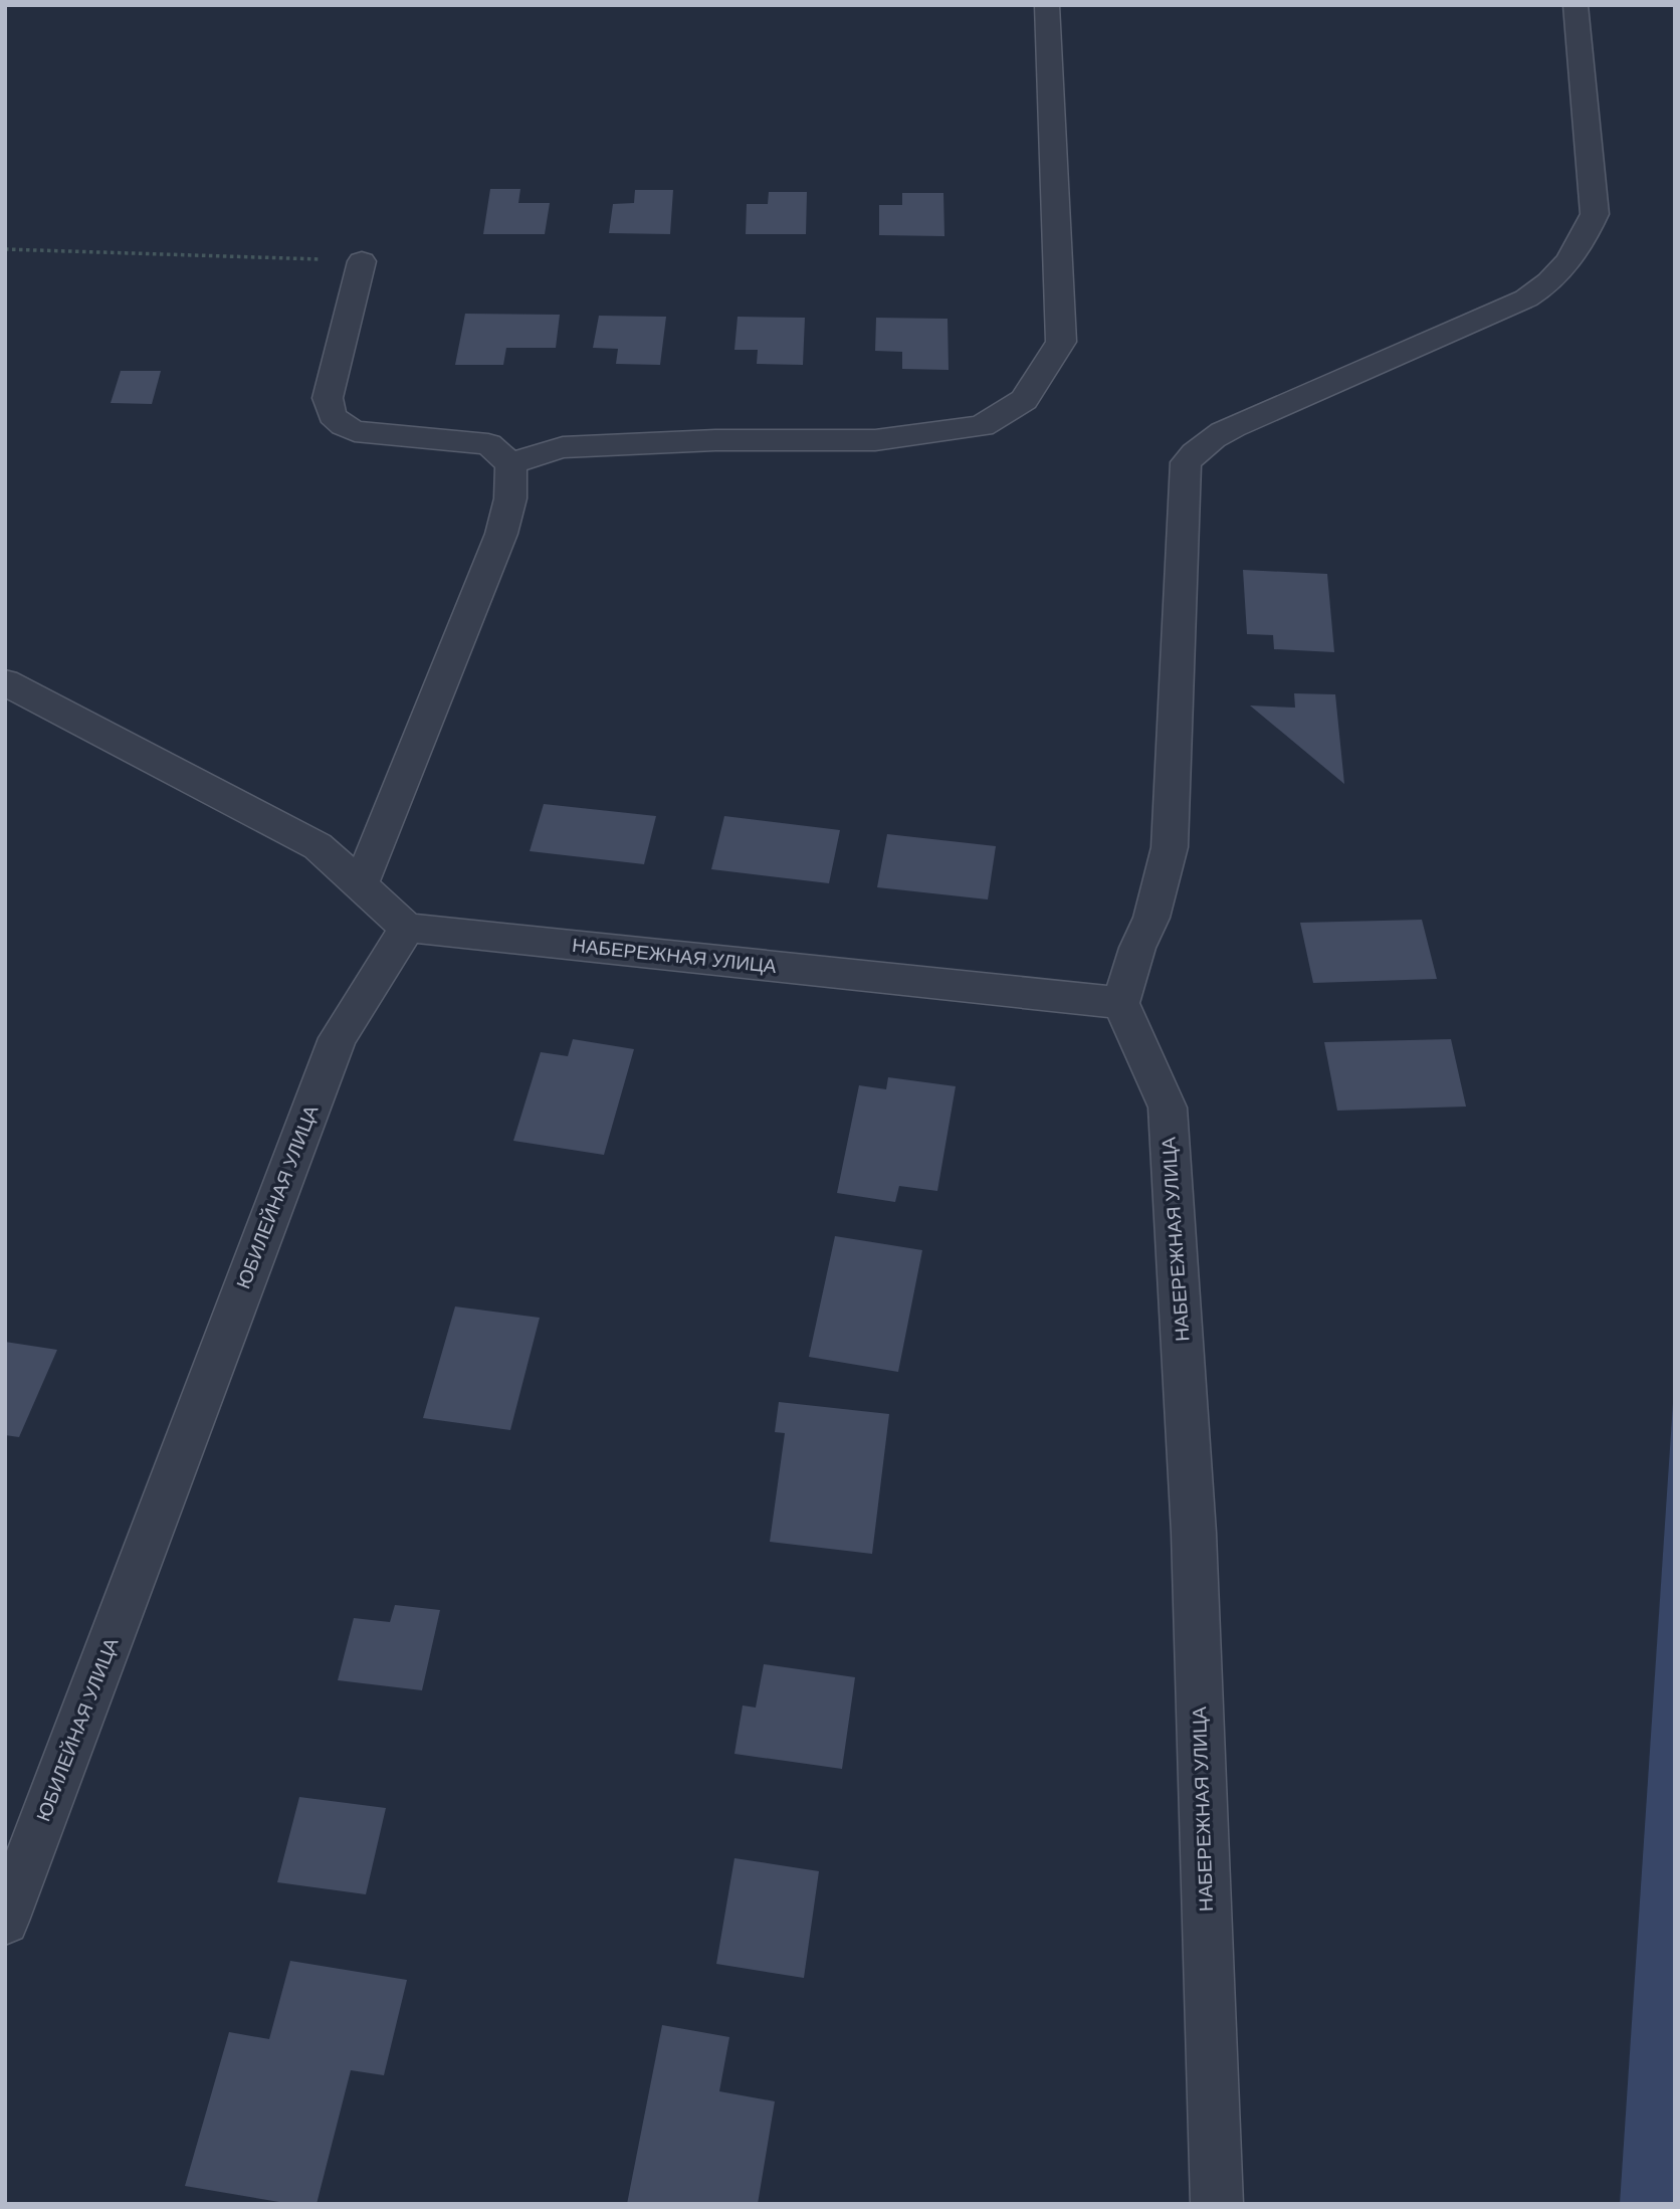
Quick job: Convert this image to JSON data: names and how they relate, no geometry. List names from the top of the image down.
{
  "streets": {
    "street": ["НАБЕРЕЖНАЯ УЛИЦА", "ЮБИЛЕЙНАЯ УЛИЦА"]
  },
  "crossings": [
    ["НАБЕРЕЖНАЯ УЛИЦА", "ЮБИЛЕЙНАЯ УЛИЦА"]
  ]
}
